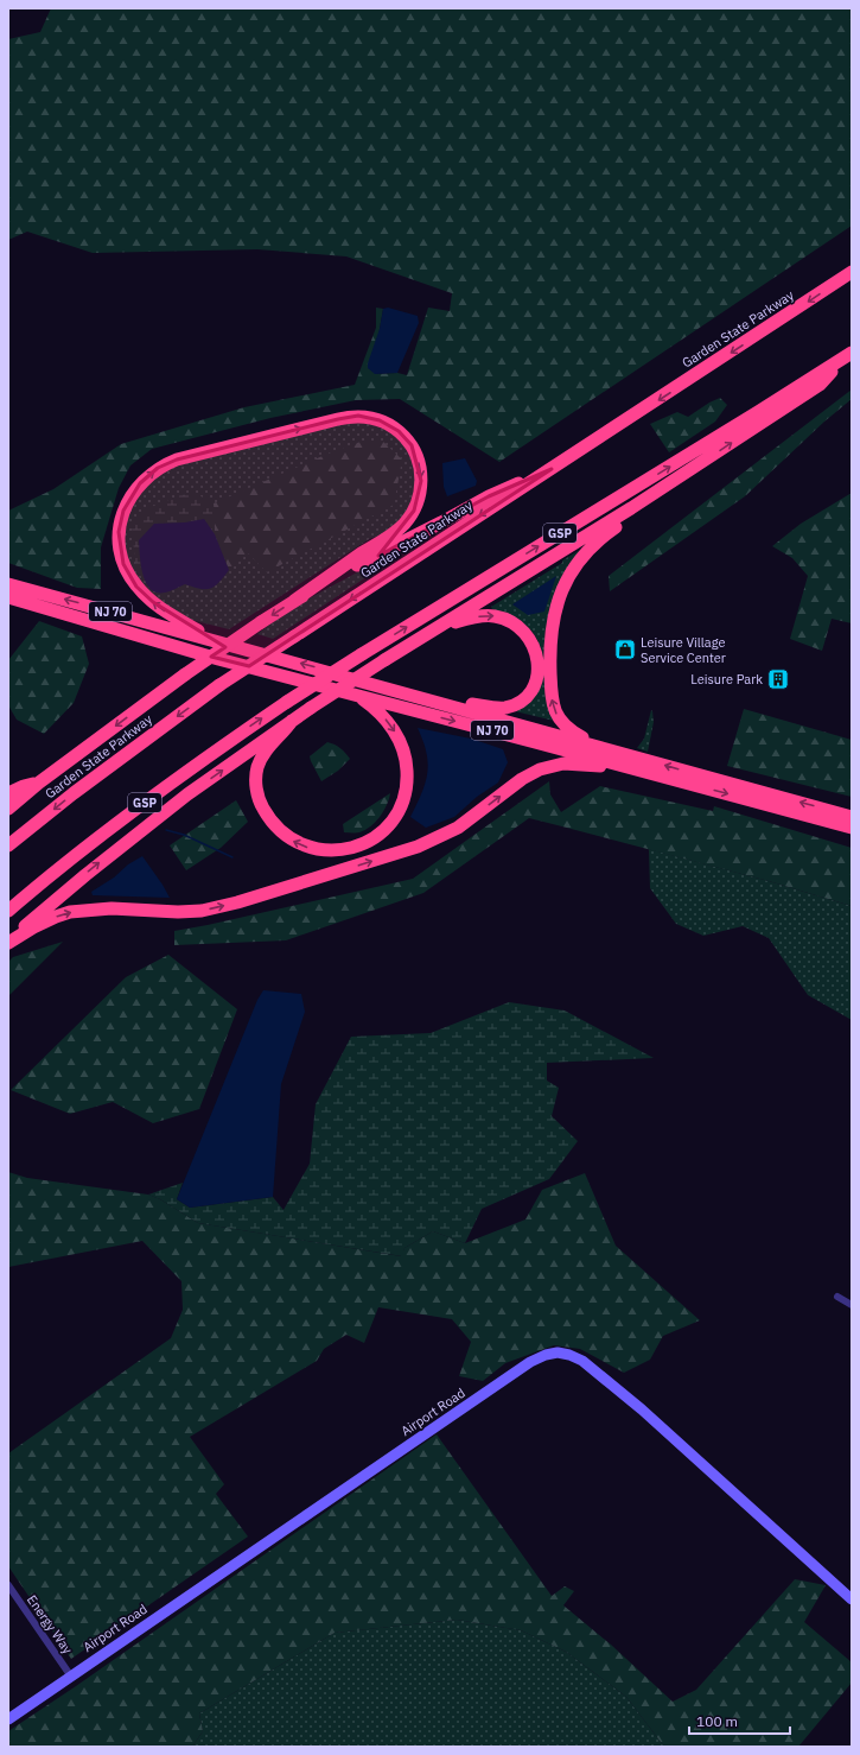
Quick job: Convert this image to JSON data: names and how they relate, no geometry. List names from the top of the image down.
{
  "streets": {
    "highway": ["Garden State Parkway", "GSP", "NJ 70"],
    "street": ["Airport Road", "Energy Way"]
  },
  "crossings": [
    ["Airport Road", "Energy Way"]
  ],
  "places": {
    "shop": ["Leisure Village Service Center"],
    "building": ["Leisure Park"]
  },
  "scale_bar": "100 m"
}
